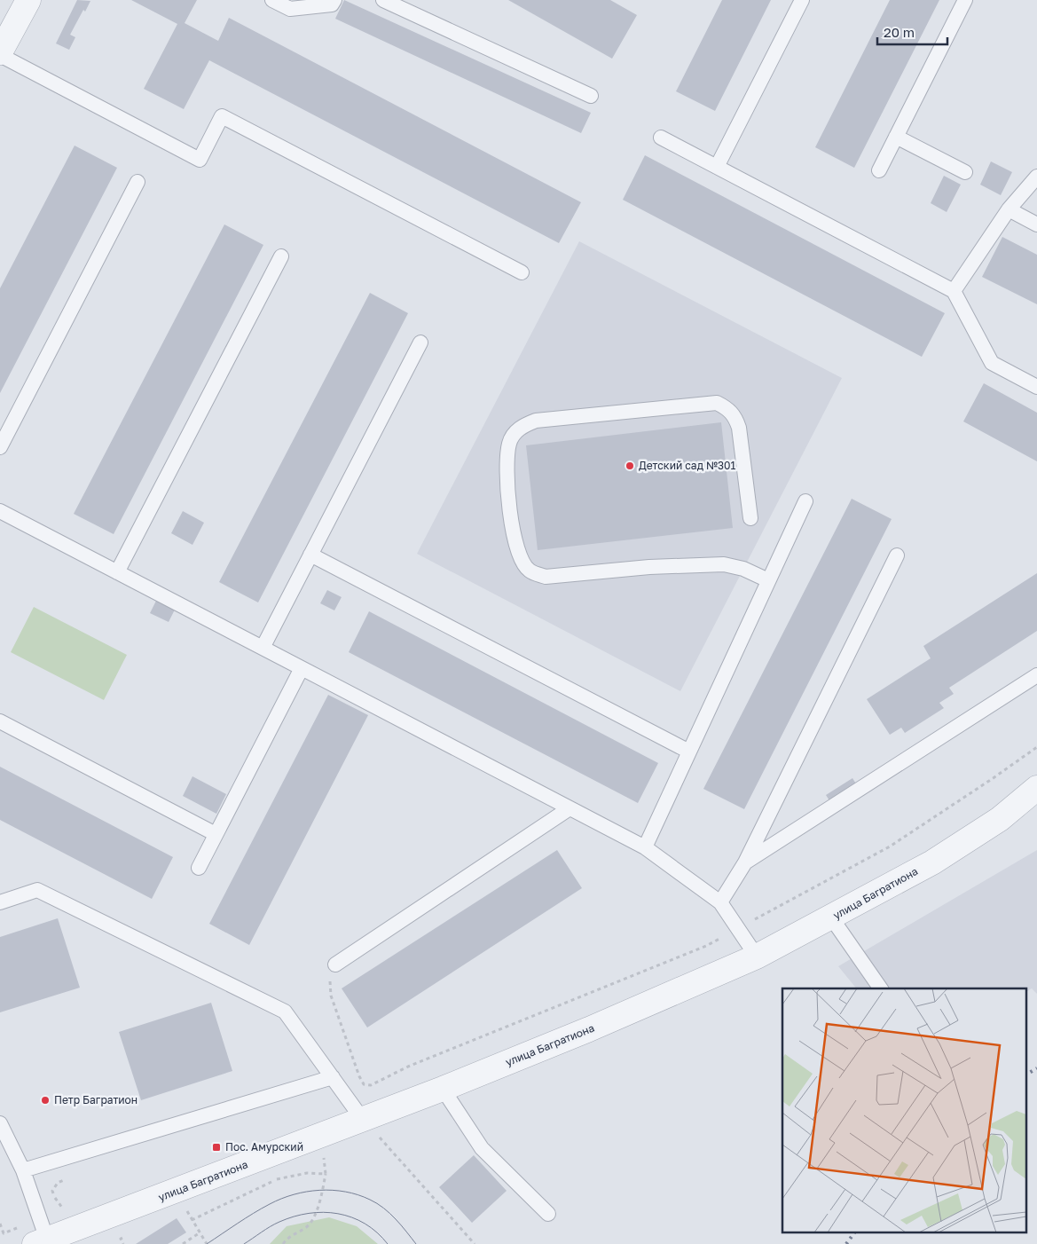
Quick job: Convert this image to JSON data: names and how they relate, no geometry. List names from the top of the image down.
{
  "streets": {
    "street": ["улица Багратиона"]
  },
  "places": {
    "other": ["Детский сад №301", "Петр Багратион"],
    "transit": ["Пос. Амурский"]
  },
  "scale_bar": "20 m"
}
